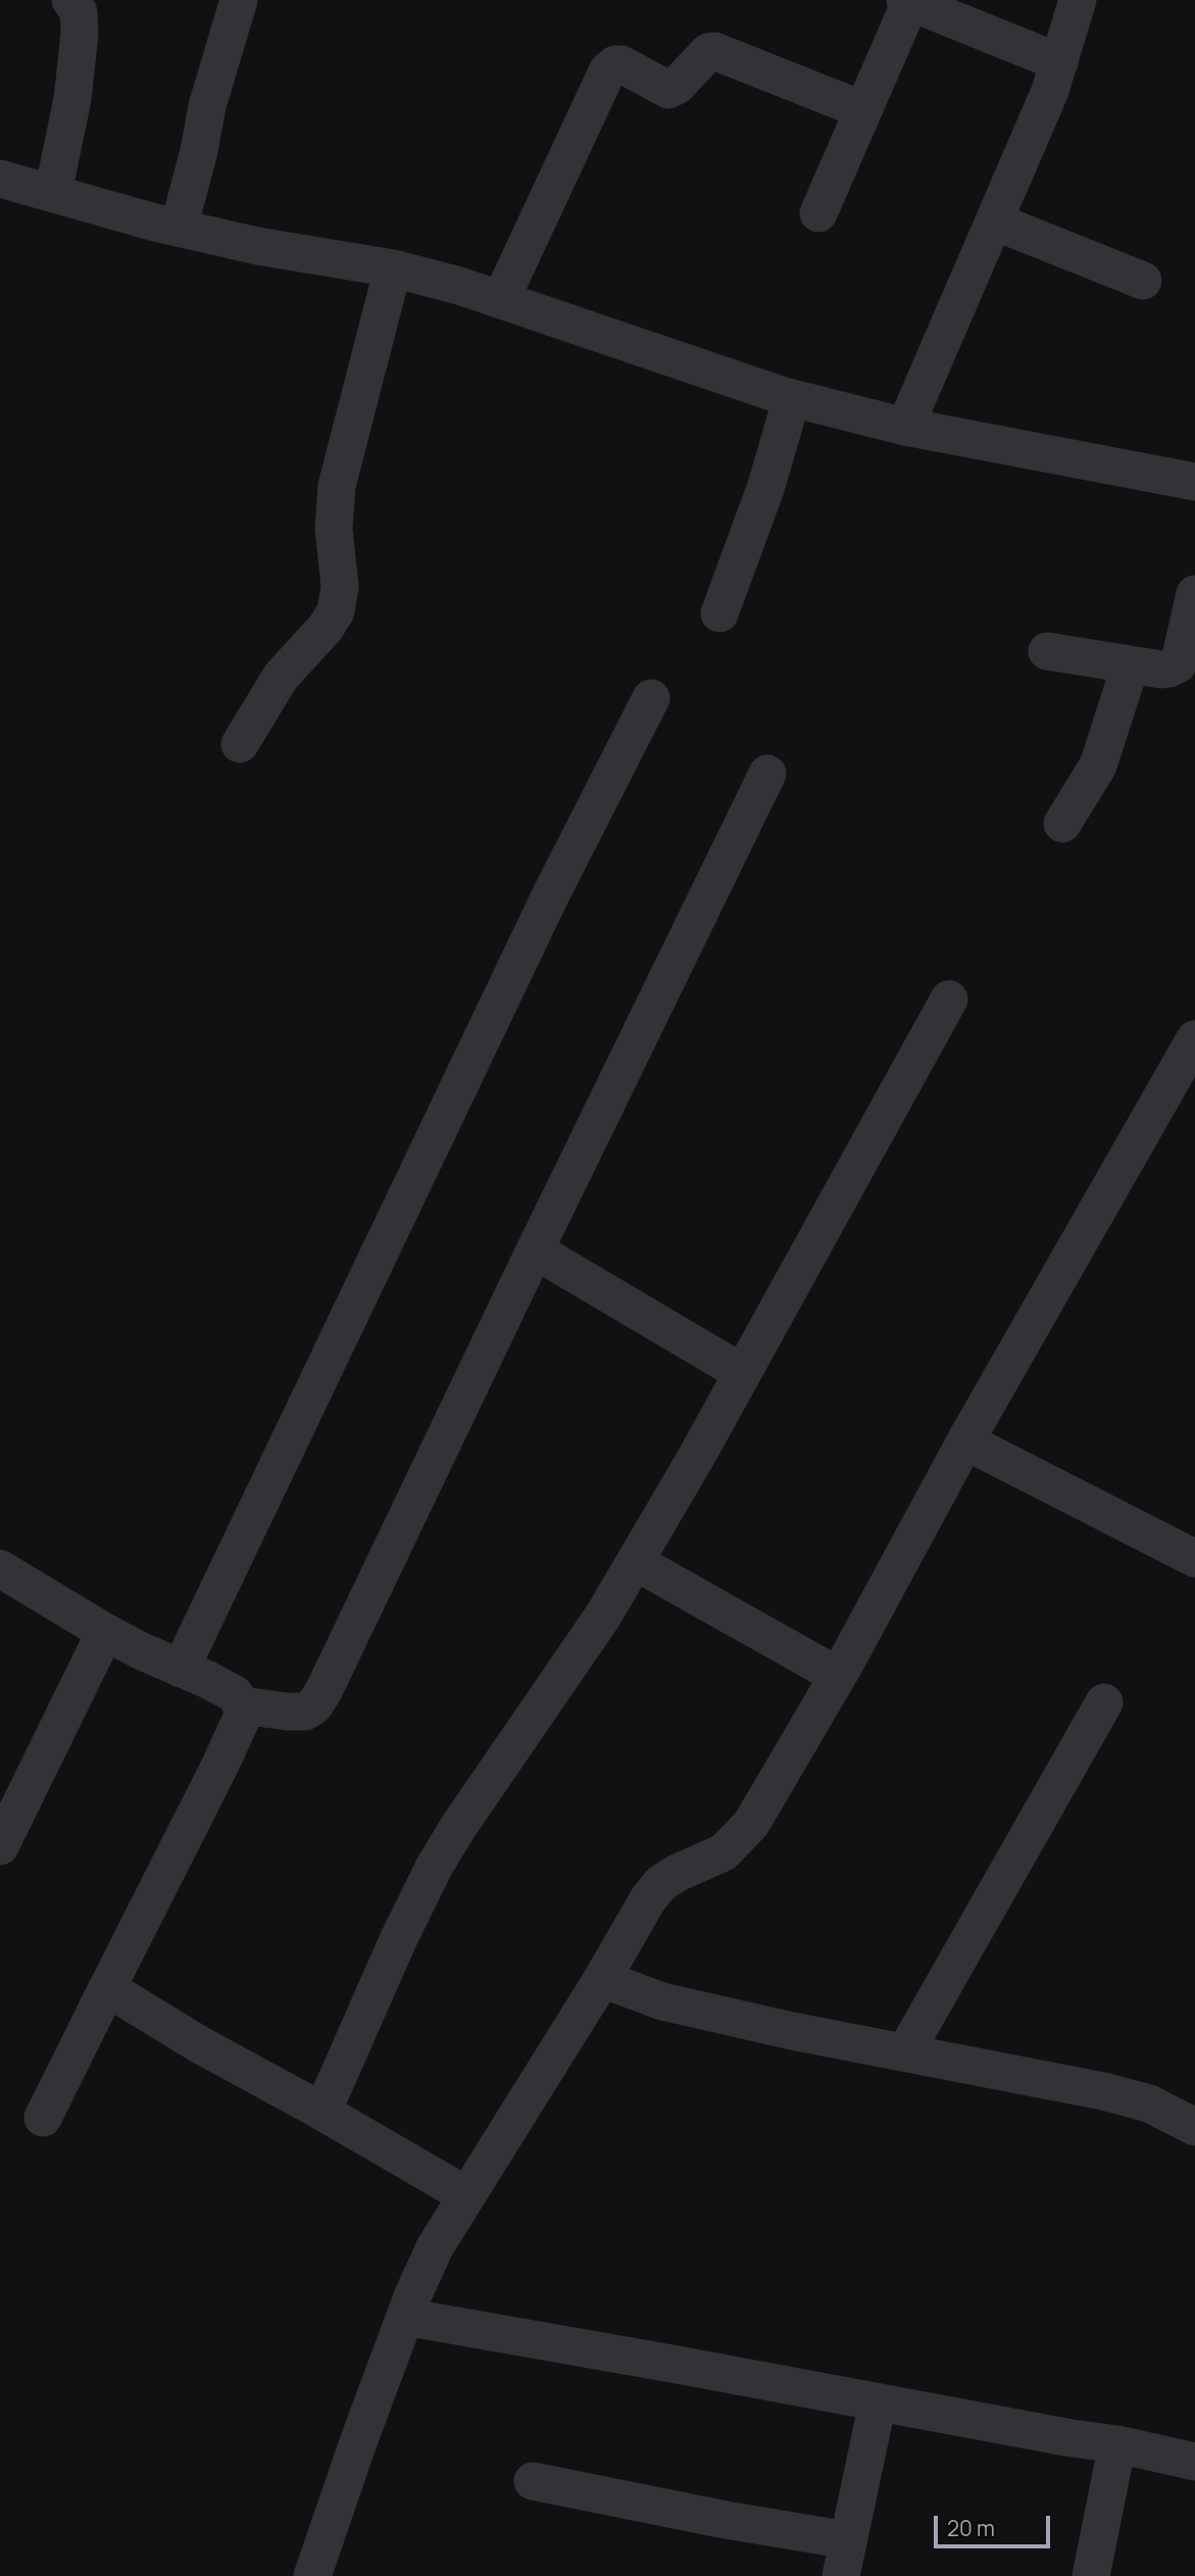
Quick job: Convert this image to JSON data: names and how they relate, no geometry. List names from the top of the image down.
{
  "scale_bar": "20 m"
}
